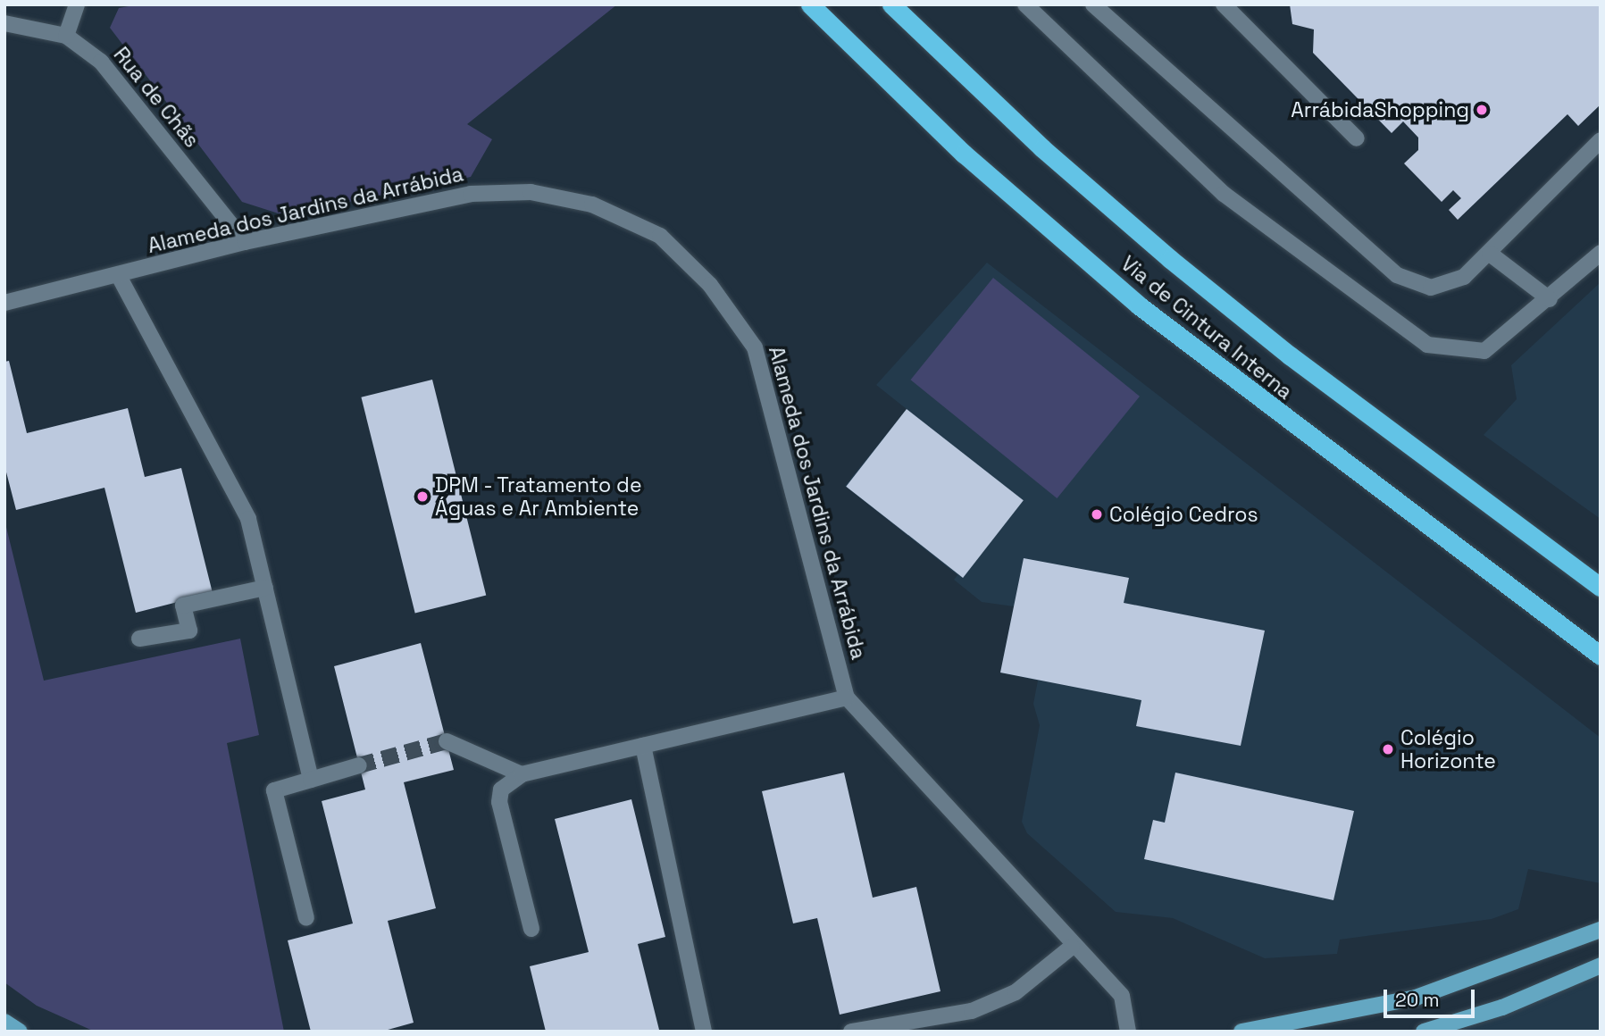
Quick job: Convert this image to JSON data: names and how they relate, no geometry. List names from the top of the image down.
{
  "streets": {
    "highway": ["Via de Cintura Interna"],
    "street": ["Rua de Chãs", "Alameda dos Jardins da Arrábida"]
  },
  "crossings": [
    ["Rua de Chãs", "Alameda dos Jardins da Arrábida"]
  ],
  "places": [
    "ArrábidaShopping",
    "DPM - Tratamento de Águas e Ar Ambiente",
    "Colégio Cedros",
    "Colégio Horizonte"
  ],
  "scale_bar": "20 m"
}
